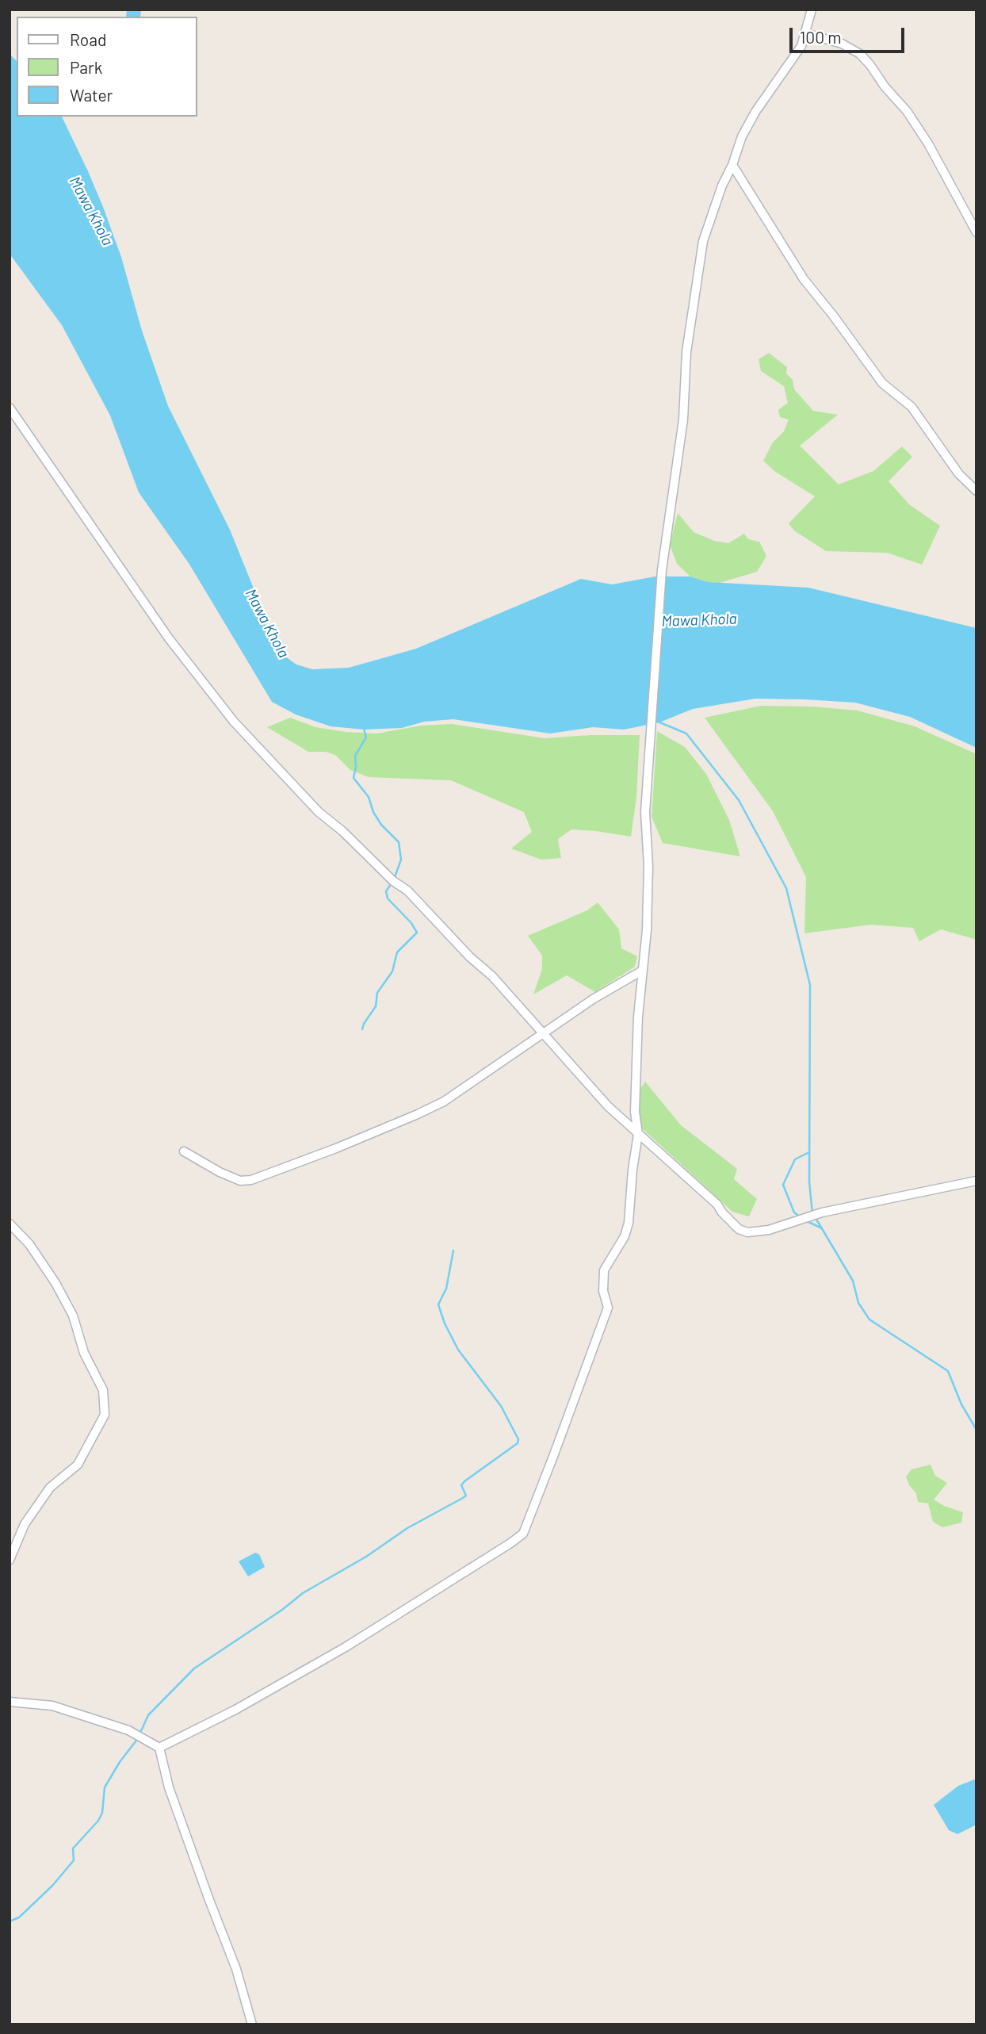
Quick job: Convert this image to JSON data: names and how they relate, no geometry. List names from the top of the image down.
{
  "water": ["Mawa Khola"],
  "legend": ["Road", "Park", "Water"],
  "scale_bar": "100 m"
}
